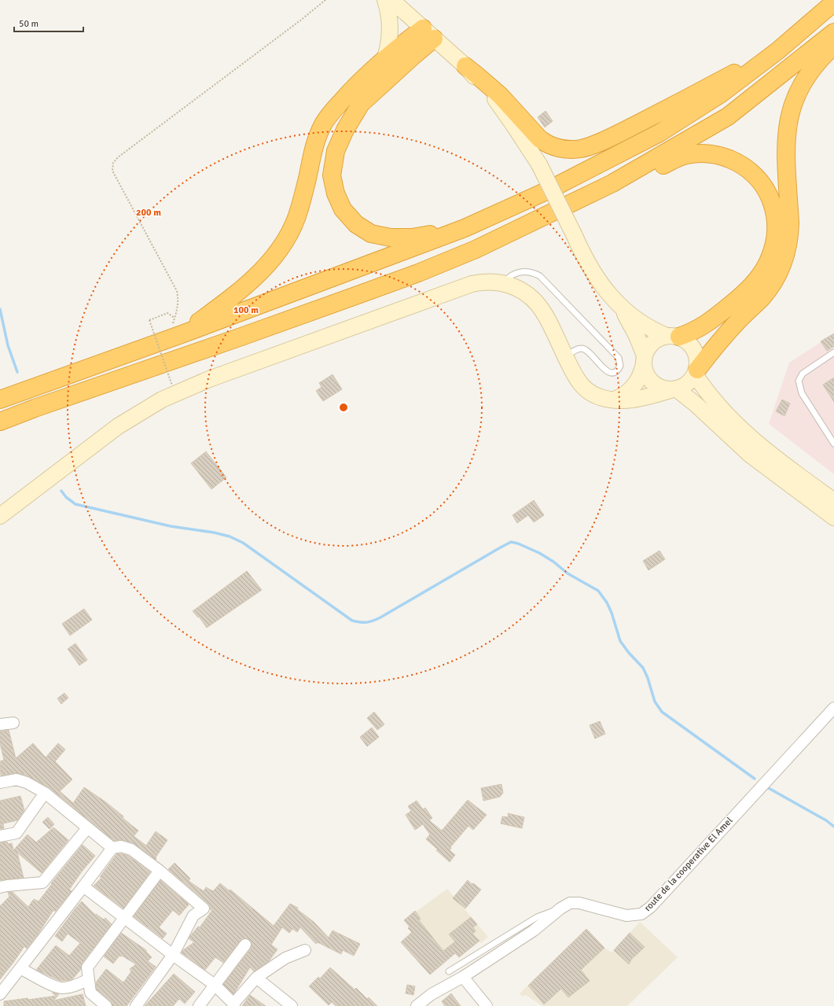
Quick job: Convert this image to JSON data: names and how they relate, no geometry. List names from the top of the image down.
{
  "streets": {
    "street": ["route de la cooperative El Amel"]
  },
  "scale_bar": "50 m",
  "rings": ["200 m", "100 m"]
}
